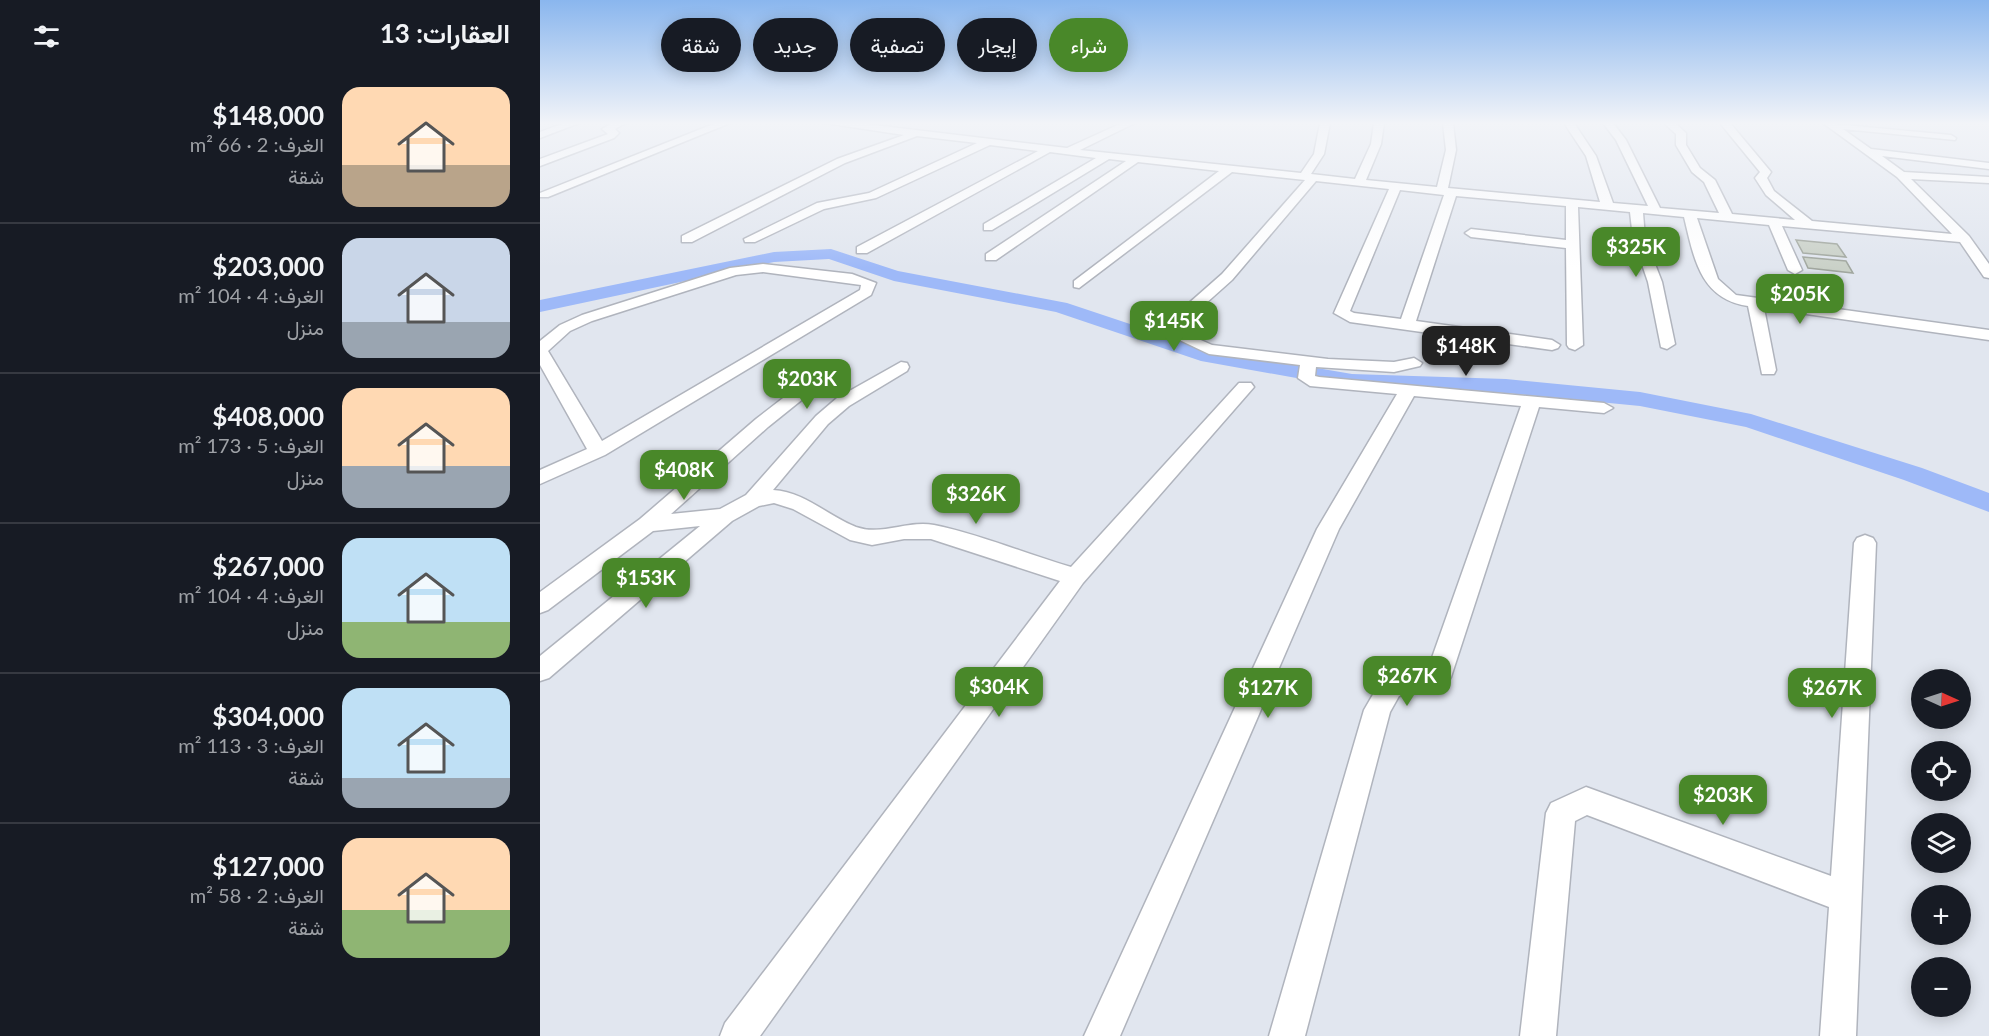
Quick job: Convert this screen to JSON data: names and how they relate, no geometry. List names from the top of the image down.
{
  "north": "right",
  "page": {
    "heading": "العقارات: 13",
    "chip": [
      "شراء",
      "إيجار",
      "تصفية",
      "جديد",
      "شقة"
    ],
    "list": [
      {
        "name": "$148,000",
        "note": "الغرف: 2 · 66 m² · شقة"
      },
      {
        "name": "$203,000",
        "note": "الغرف: 4 · 104 m² · منزل"
      },
      {
        "name": "$408,000",
        "note": "الغرف: 5 · 173 m² · منزل"
      },
      {
        "name": "$267,000",
        "note": "الغرف: 4 · 104 m² · منزل"
      },
      {
        "name": "$304,000",
        "note": "الغرف: 3 · 113 m² · شقة"
      },
      {
        "name": "$127,000",
        "note": "الغرف: 2 · 58 m² · شقة"
      }
    ],
    "price": [
      "$325K",
      "$205K",
      "$145K",
      "$148K",
      "$203K",
      "$408K",
      "$326K",
      "$153K",
      "$267K",
      "$304K",
      "$127K",
      "$267K",
      "$203K"
    ],
    "map_buttons": ["+", "−"]
  }
}
